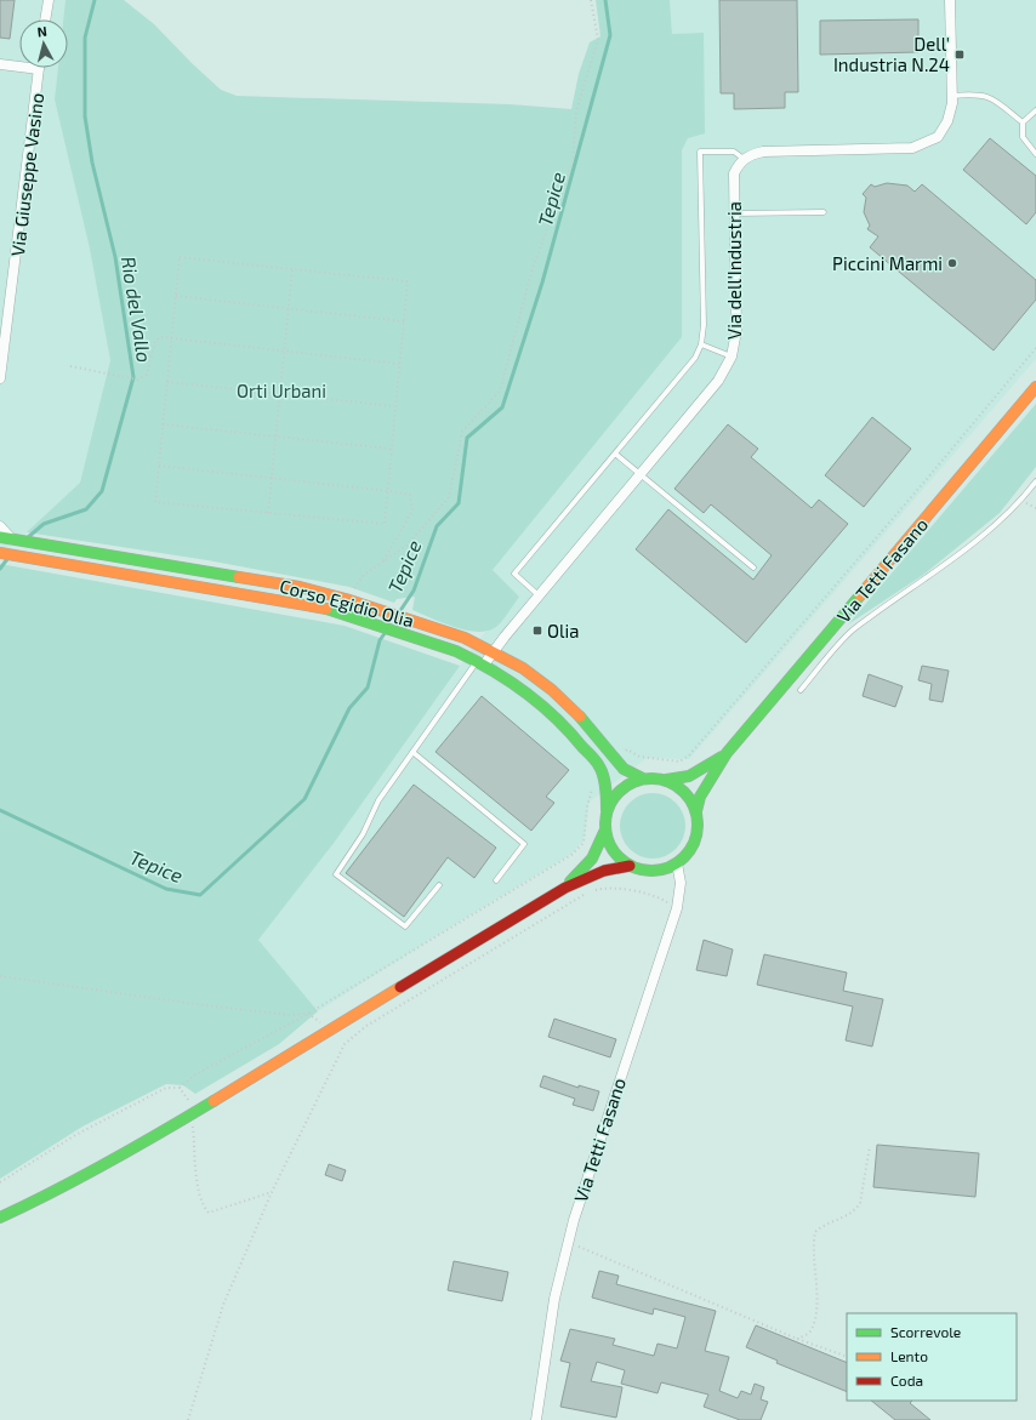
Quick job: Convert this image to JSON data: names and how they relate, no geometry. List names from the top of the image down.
{
  "streets": {
    "main road": ["Via Tetti Fasano", "Corso Egidio Olia"],
    "street": ["Via Giuseppe Vasino", "Via dell'Industria"]
  },
  "crossings": [
    ["Via dell'Industria", "Corso Egidio Olia"],
    ["Via Tetti Fasano", "Corso Egidio Olia"]
  ],
  "water": ["Tepice", "Rio del Vallo"],
  "parks": ["Orti Urbani"],
  "places": {
    "transit": ["Dell' Industria N.24", "Olia"],
    "other": ["Piccini Marmi"]
  },
  "legend": ["Scorrevole", "Lento", "Coda"],
  "north": "top"
}
